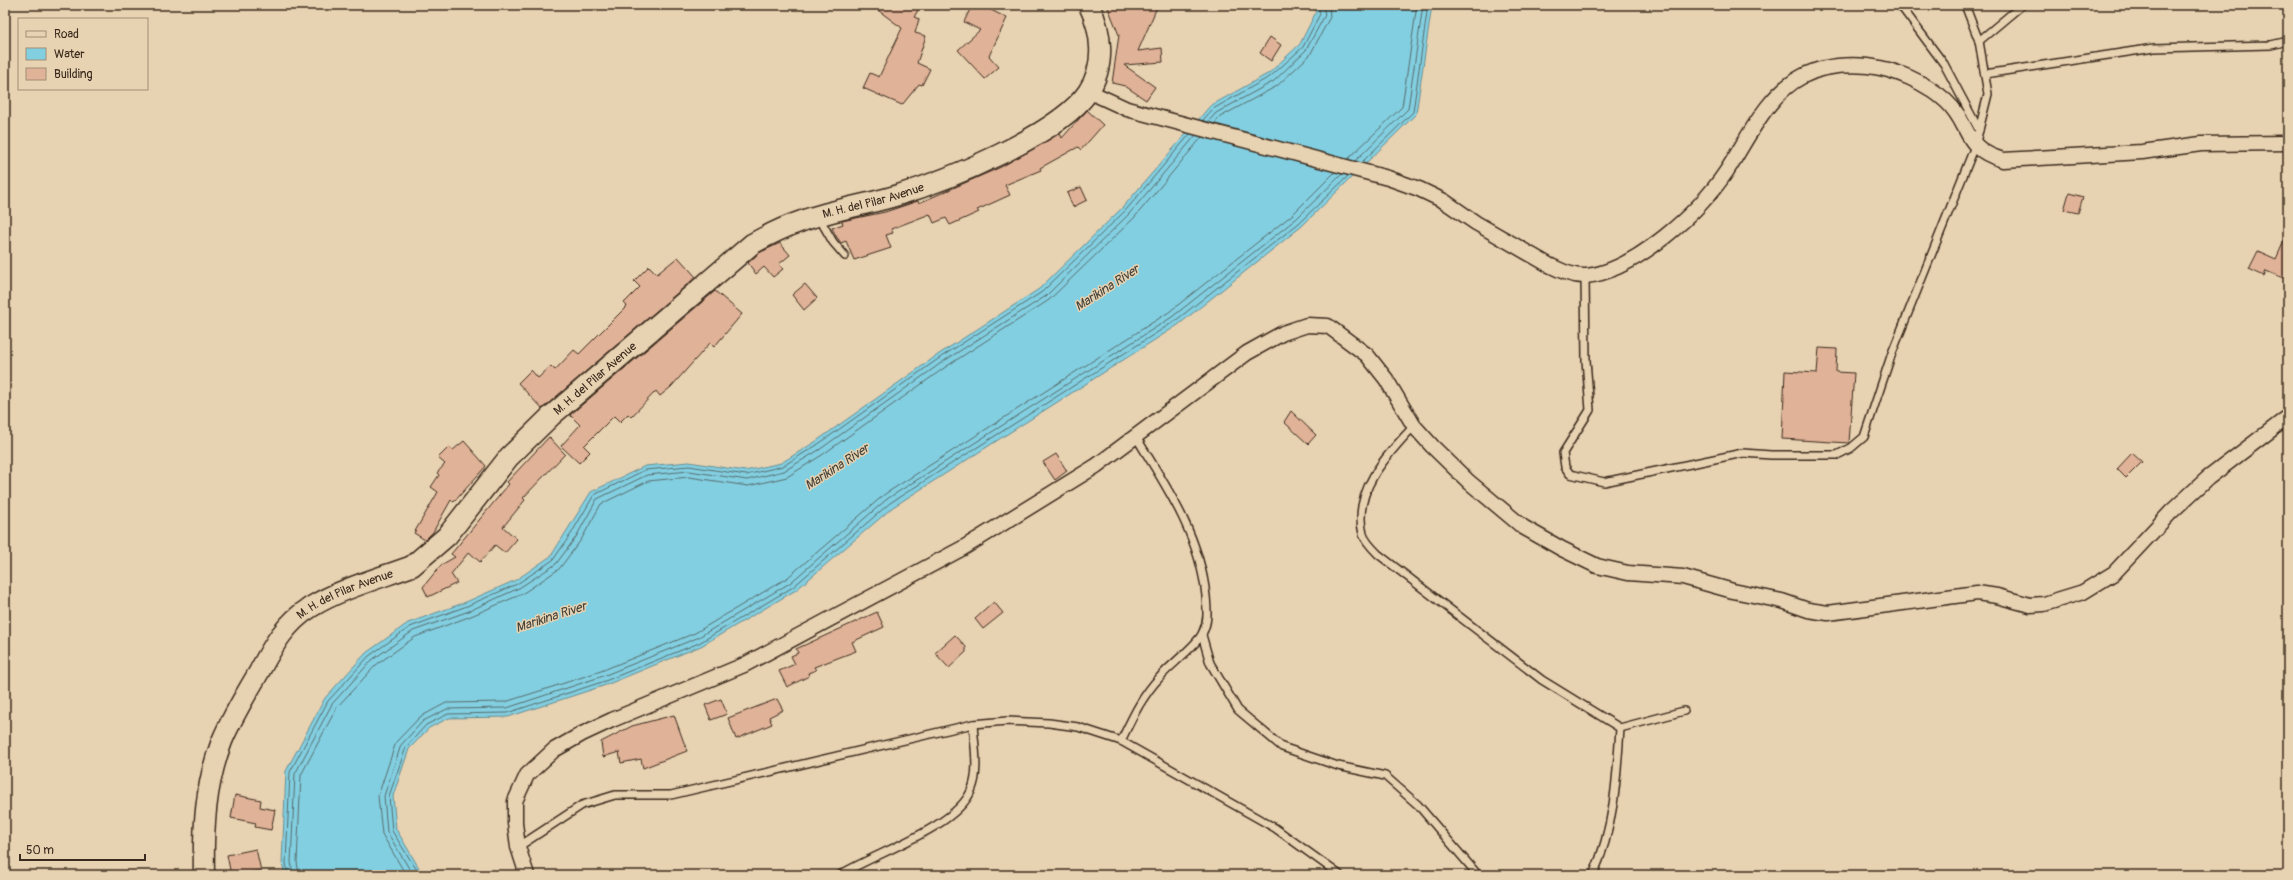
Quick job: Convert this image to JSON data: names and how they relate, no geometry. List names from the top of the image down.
{
  "streets": {
    "street": ["M. H. del Pilar Avenue"]
  },
  "water": ["Marikina River"],
  "legend": ["Road", "Water", "Building"],
  "scale_bar": "50 m"
}
